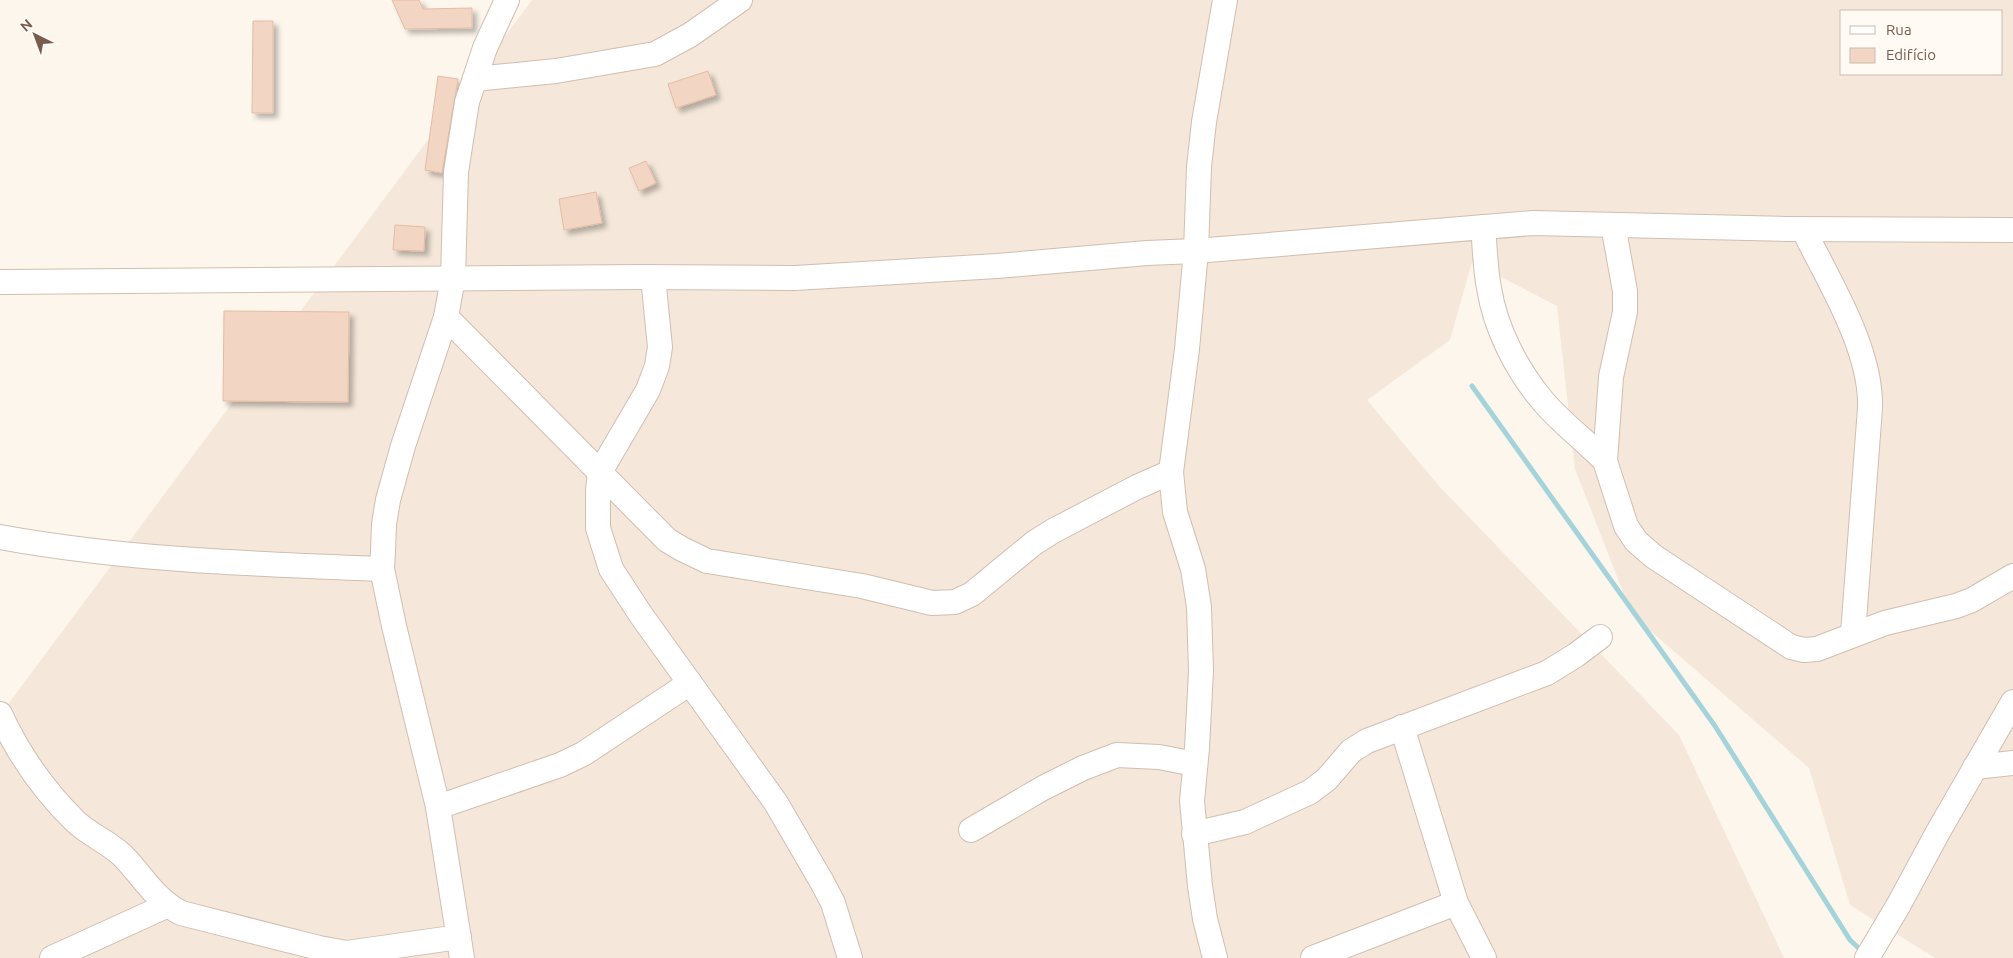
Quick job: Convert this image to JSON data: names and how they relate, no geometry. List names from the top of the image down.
{
  "legend": ["Rua", "Edifício"],
  "north": "top left"
}
